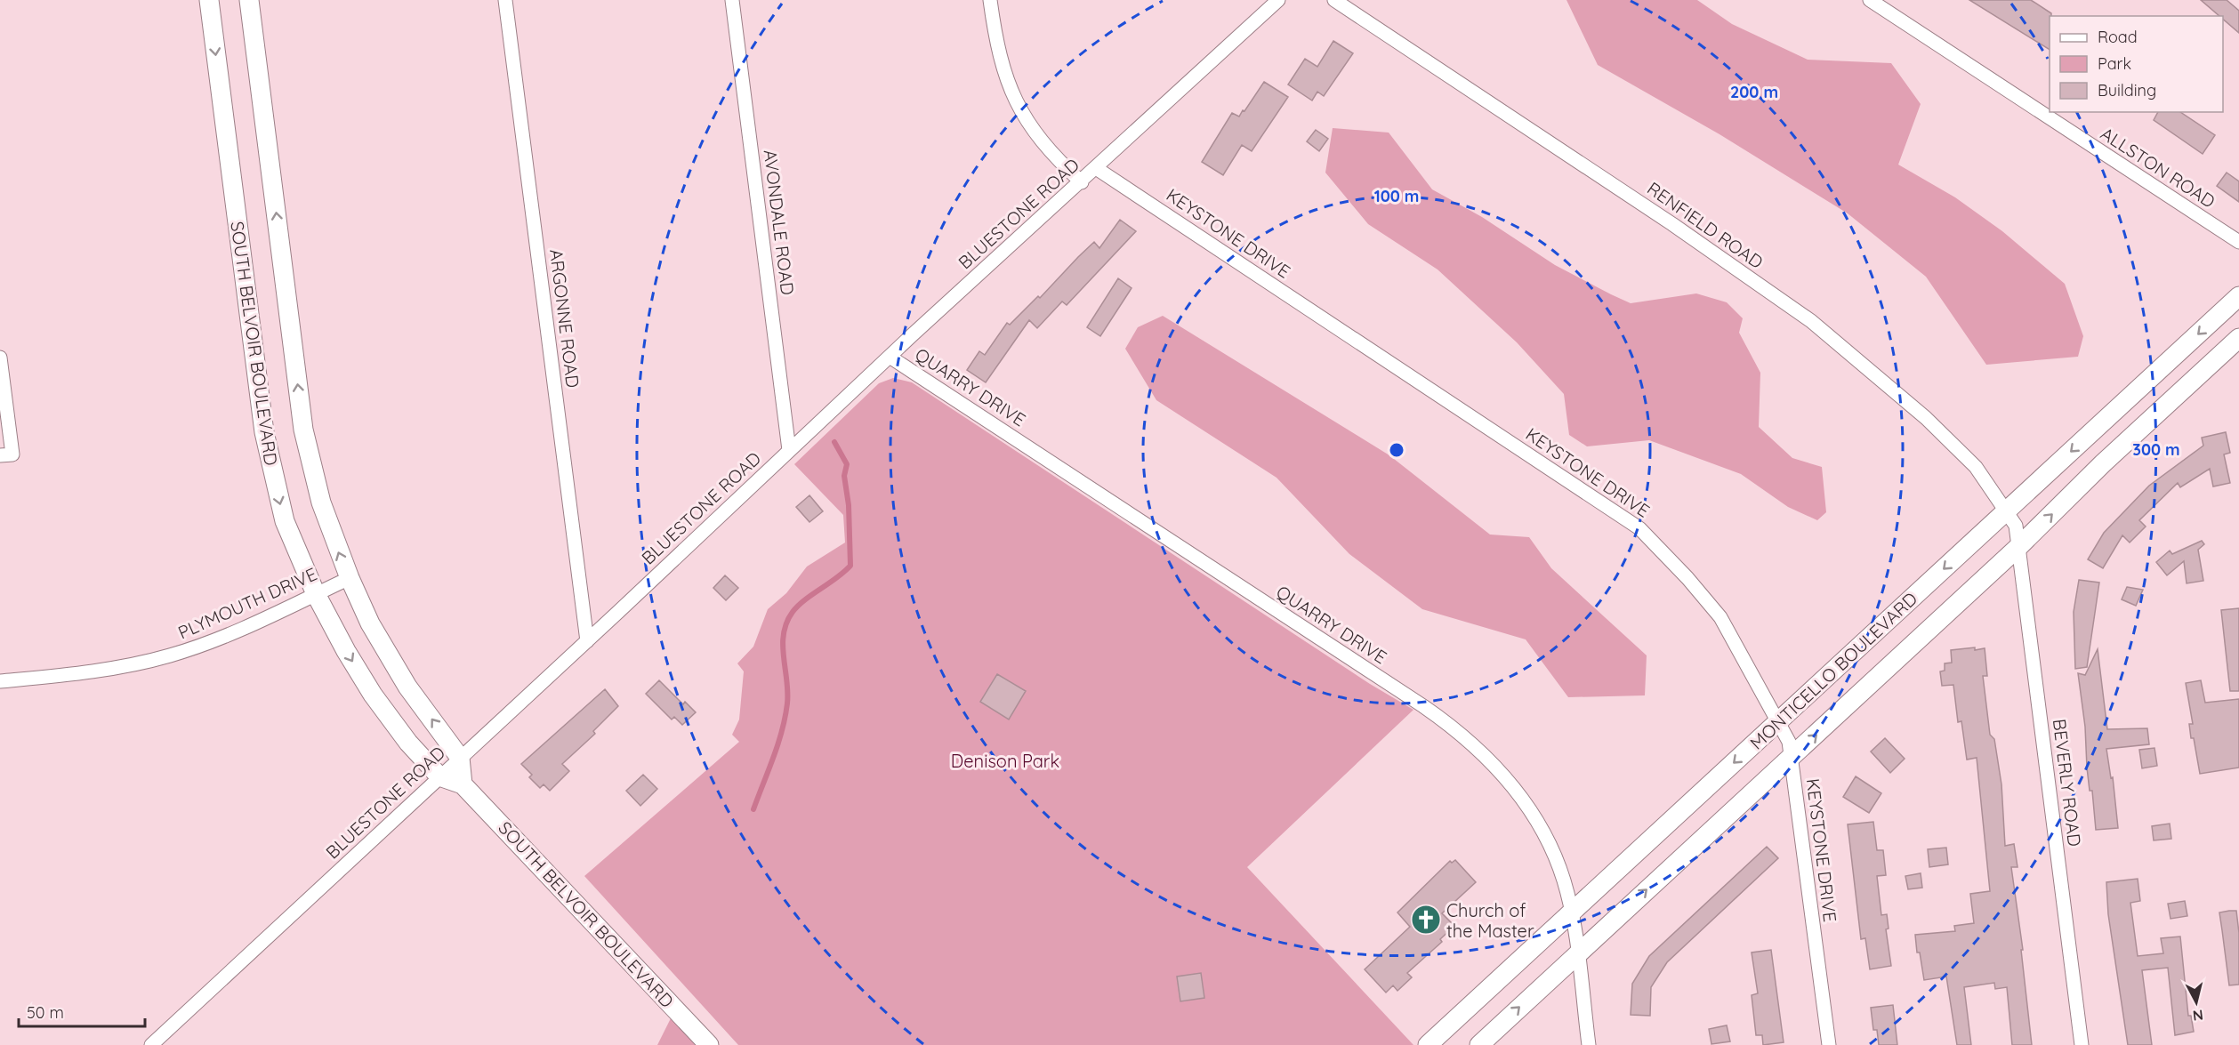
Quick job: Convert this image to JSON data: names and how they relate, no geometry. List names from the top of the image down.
{
  "streets": {
    "main road": ["SOUTH BELVOIR BOULEVARD", "MONTICELLO BOULEVARD"],
    "street": [
      "ALLSTON ROAD",
      "BLUESTONE ROAD",
      "AVONDALE ROAD",
      "RENFIELD ROAD",
      "KEYSTONE DRIVE",
      "ARGONNE ROAD",
      "QUARRY DRIVE",
      "PLYMOUTH DRIVE",
      "BEVERLY ROAD"
    ]
  },
  "crossings": [
    ["BLUESTONE ROAD", "AVONDALE ROAD"],
    ["BLUESTONE ROAD", "KEYSTONE DRIVE"],
    ["BLUESTONE ROAD", "ARGONNE ROAD"],
    ["BLUESTONE ROAD", "SOUTH BELVOIR BOULEVARD"],
    ["BLUESTONE ROAD", "QUARRY DRIVE"],
    ["RENFIELD ROAD", "MONTICELLO BOULEVARD"],
    ["RENFIELD ROAD", "BEVERLY ROAD"],
    ["KEYSTONE DRIVE", "MONTICELLO BOULEVARD"],
    ["SOUTH BELVOIR BOULEVARD", "PLYMOUTH DRIVE"],
    ["QUARRY DRIVE", "MONTICELLO BOULEVARD"],
    ["MONTICELLO BOULEVARD", "BEVERLY ROAD"]
  ],
  "parks": ["Denison Park"],
  "places": {
    "church": ["Church of the Master"]
  },
  "legend": ["Road", "Park", "Building"],
  "scale_bar": "50 m",
  "north": "bottom",
  "rings": ["200 m", "100 m", "300 m"]
}
